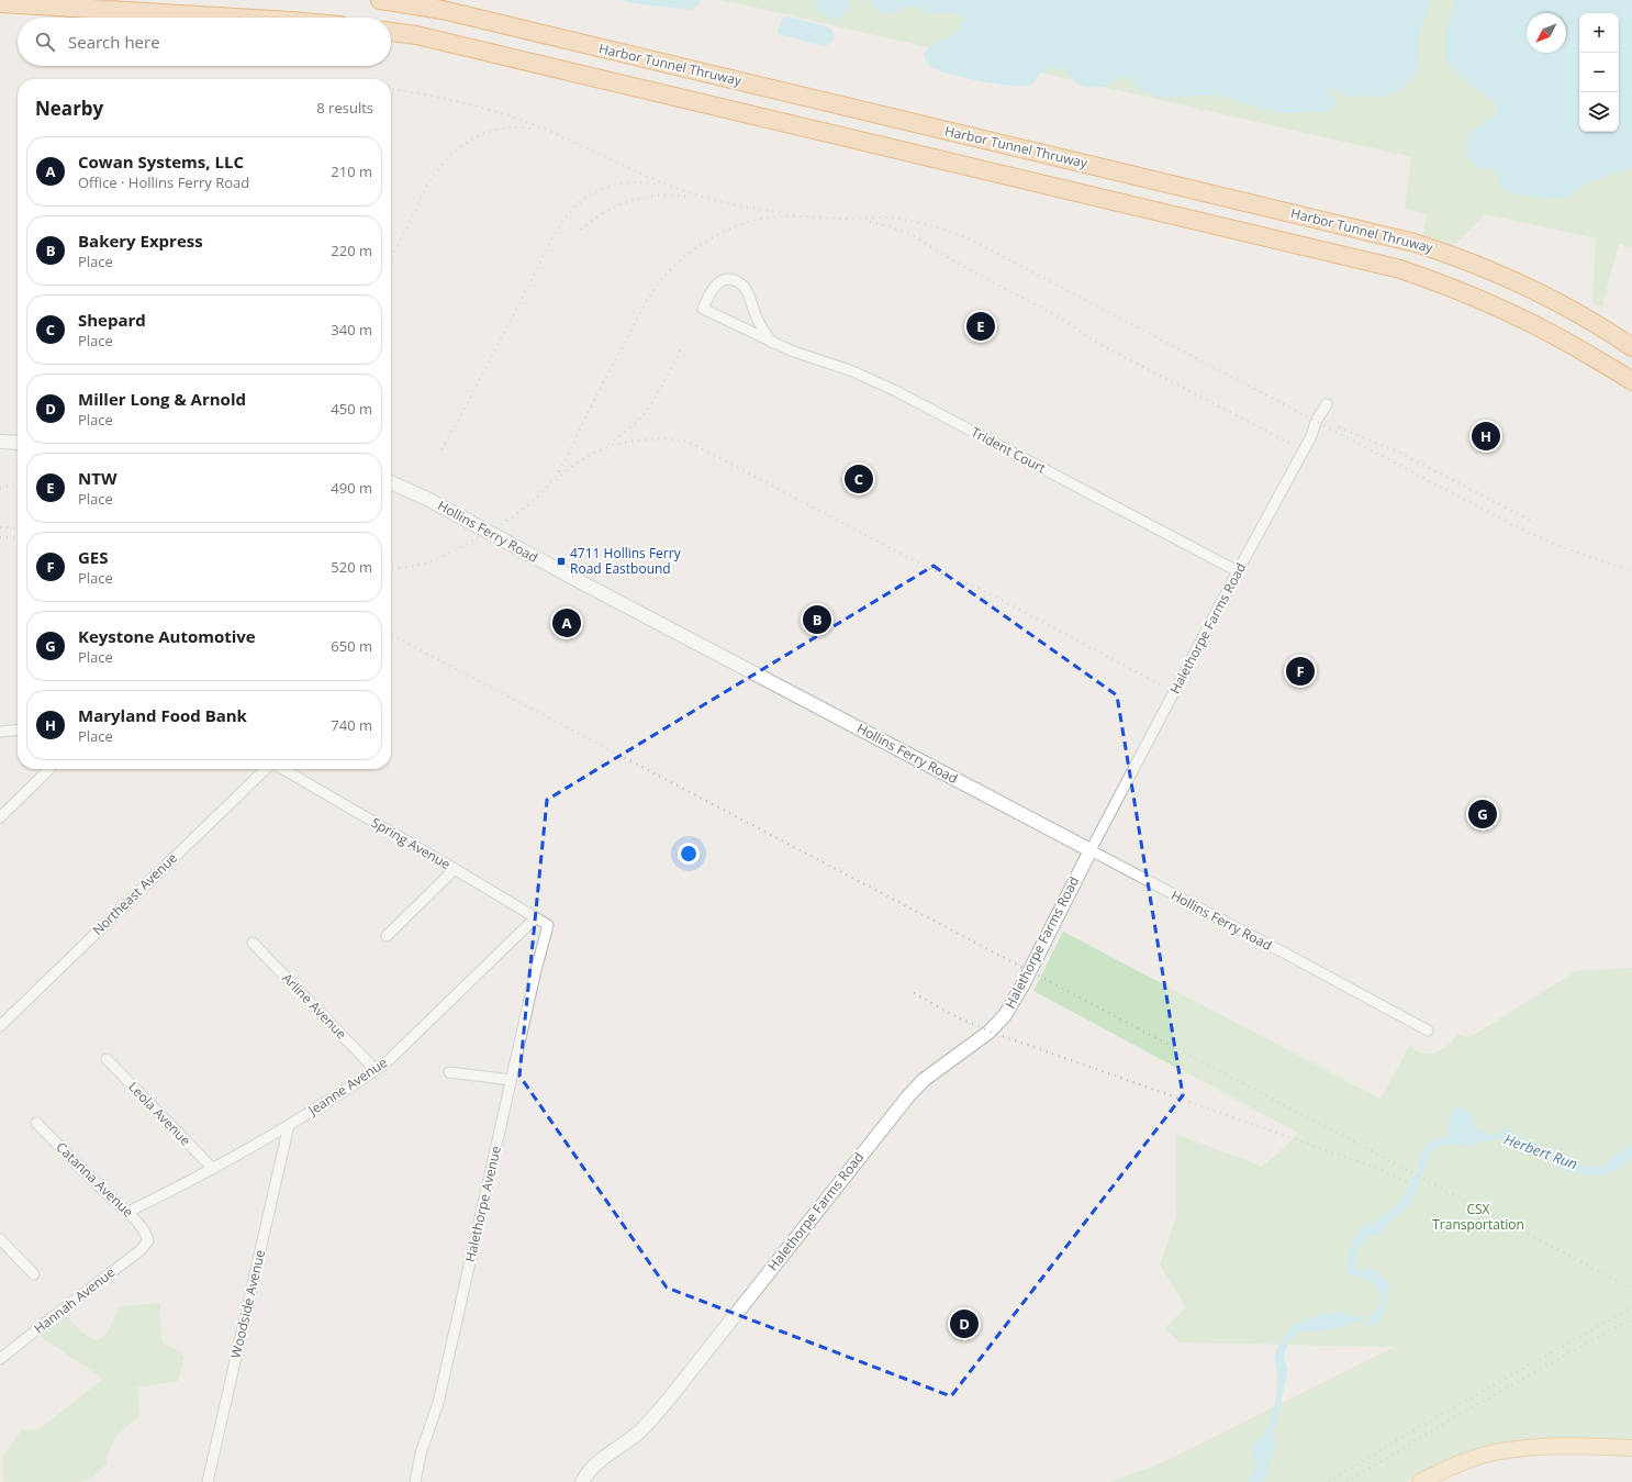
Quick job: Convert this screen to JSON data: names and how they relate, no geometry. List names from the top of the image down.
{
  "streets": {
    "highway": ["Harbor Tunnel Thruway"],
    "street": [
      "Trident Court",
      "Hollins Ferry Road",
      "Halethorpe Farms Road",
      "Spring Avenue",
      "Northeast Avenue",
      "Arline Avenue",
      "Jeanne Avenue",
      "Leola Avenue",
      "Catanna Avenue",
      "Halethorpe Avenue",
      "Hannah Avenue",
      "Woodside Avenue"
    ]
  },
  "crossings": [
    ["Trident Court", "Halethorpe Farms Road"],
    ["Hollins Ferry Road", "Halethorpe Farms Road"],
    ["Spring Avenue", "Jeanne Avenue"],
    ["Spring Avenue", "Halethorpe Avenue"],
    ["Arline Avenue", "Jeanne Avenue"],
    ["Jeanne Avenue", "Leola Avenue"],
    ["Jeanne Avenue", "Catanna Avenue"],
    ["Jeanne Avenue", "Woodside Avenue"],
    ["Catanna Avenue", "Hannah Avenue"]
  ],
  "water": ["Herbert Run"],
  "parks": ["CSX Transportation"],
  "places": {
    "transit": ["4711 Hollins Ferry Road Eastbound"]
  },
  "north": "bottom left",
  "page": {
    "map_buttons": ["+", "−"],
    "search": "Search here",
    "heading": ["Nearby", "8 results"],
    "list": [
      {
        "mark": "A",
        "name": "Cowan Systems, LLC",
        "note": "Office · Hollins Ferry Road",
        "value": "210 m"
      },
      {
        "mark": "B",
        "name": "Bakery Express",
        "note": "Place",
        "value": "220 m"
      },
      {
        "mark": "C",
        "name": "Shepard",
        "note": "Place",
        "value": "340 m"
      },
      {
        "mark": "D",
        "name": "Miller Long & Arnold",
        "note": "Place",
        "value": "450 m"
      },
      {
        "mark": "E",
        "name": "NTW",
        "note": "Place",
        "value": "490 m"
      },
      {
        "mark": "F",
        "name": "GES",
        "note": "Place",
        "value": "520 m"
      },
      {
        "mark": "G",
        "name": "Keystone Automotive",
        "note": "Place",
        "value": "650 m"
      },
      {
        "mark": "H",
        "name": "Maryland Food Bank",
        "note": "Place",
        "value": "740 m"
      }
    ],
    "pins": [
      "E",
      "H",
      "C",
      "B",
      "A",
      "F",
      "G",
      "D"
    ]
  }
}
